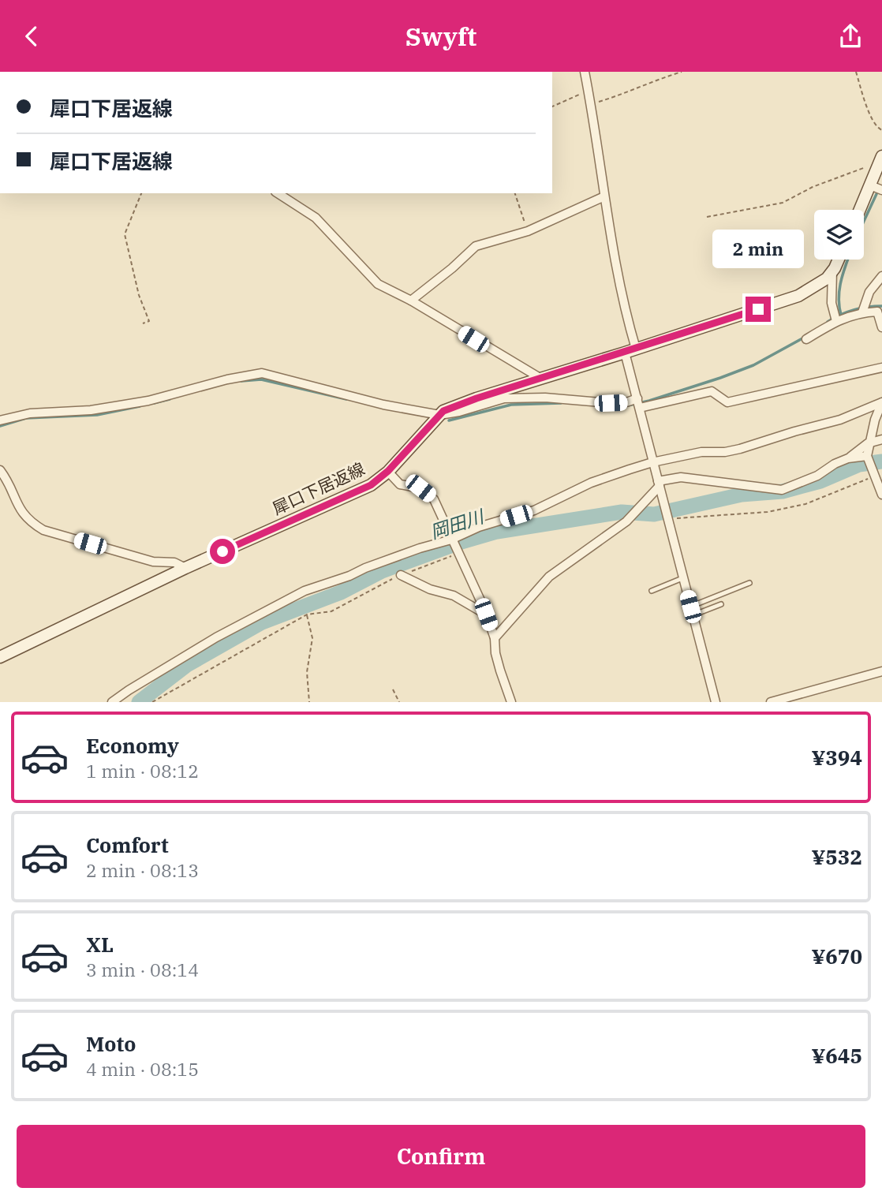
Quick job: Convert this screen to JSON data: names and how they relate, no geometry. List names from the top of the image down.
{
  "streets": {
    "main road": ["犀口下居返線"]
  },
  "water": ["岡田川"],
  "page": {
    "header": "Swyft",
    "banner": ["犀口下居返線", "犀口下居返線"],
    "bubble": "2 min",
    "list": [
      {
        "name": "Economy",
        "note": "1 min · 08:12",
        "value": "¥394"
      },
      {
        "name": "Comfort",
        "note": "2 min · 08:13",
        "value": "¥532"
      },
      {
        "name": "XL",
        "note": "3 min · 08:14",
        "value": "¥670"
      },
      {
        "name": "Moto",
        "note": "4 min · 08:15",
        "value": "¥645"
      }
    ],
    "buttons": "Confirm"
  }
}
